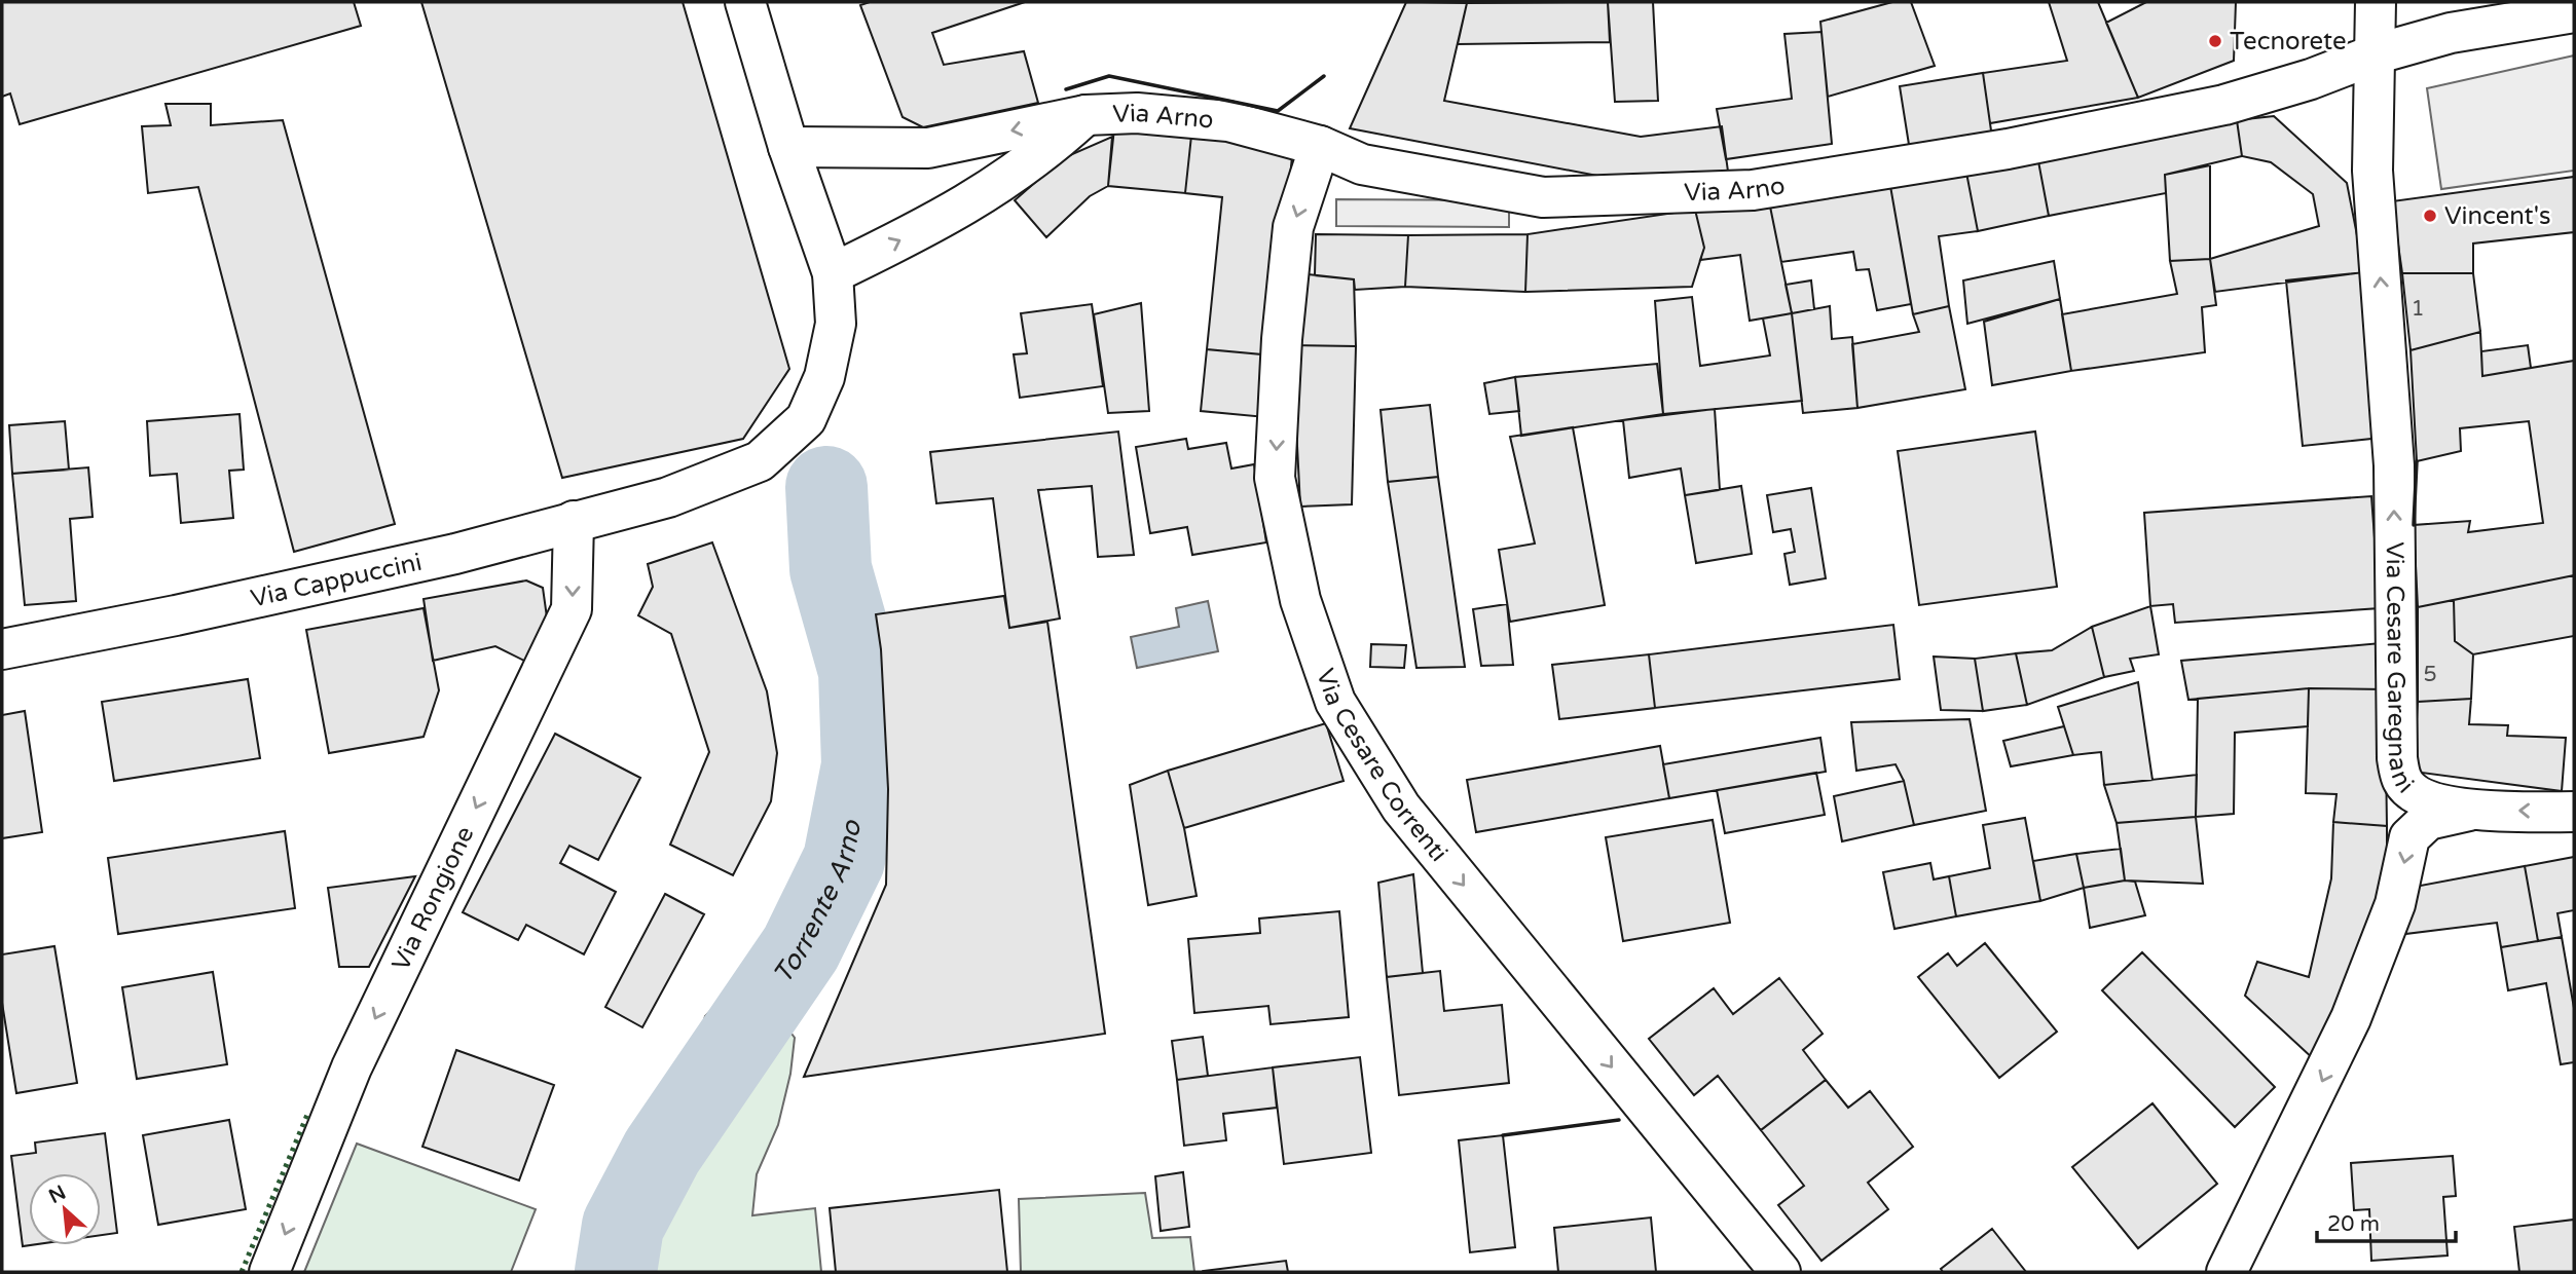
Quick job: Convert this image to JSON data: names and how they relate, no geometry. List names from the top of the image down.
{
  "streets": {
    "street": [
      "Via Arno",
      "Via Cappuccini",
      "Via Cesare Garegnani",
      "Via Cesare Correnti",
      "Via Rongione"
    ]
  },
  "crossings": [
    ["Via Arno", "Via Cappuccini"],
    ["Via Arno", "Via Cesare Garegnani"],
    ["Via Arno", "Via Cesare Correnti"],
    ["Via Cappuccini", "Via Rongione"]
  ],
  "one_way": ["Via Cesare Correnti", "Via Rongione"],
  "water": ["Torrente Arno"],
  "places": ["Tecnorete", "Vincent's"],
  "house_numbers": ["1", "5"],
  "scale_bar": "20 m",
  "north": "top left"
}
